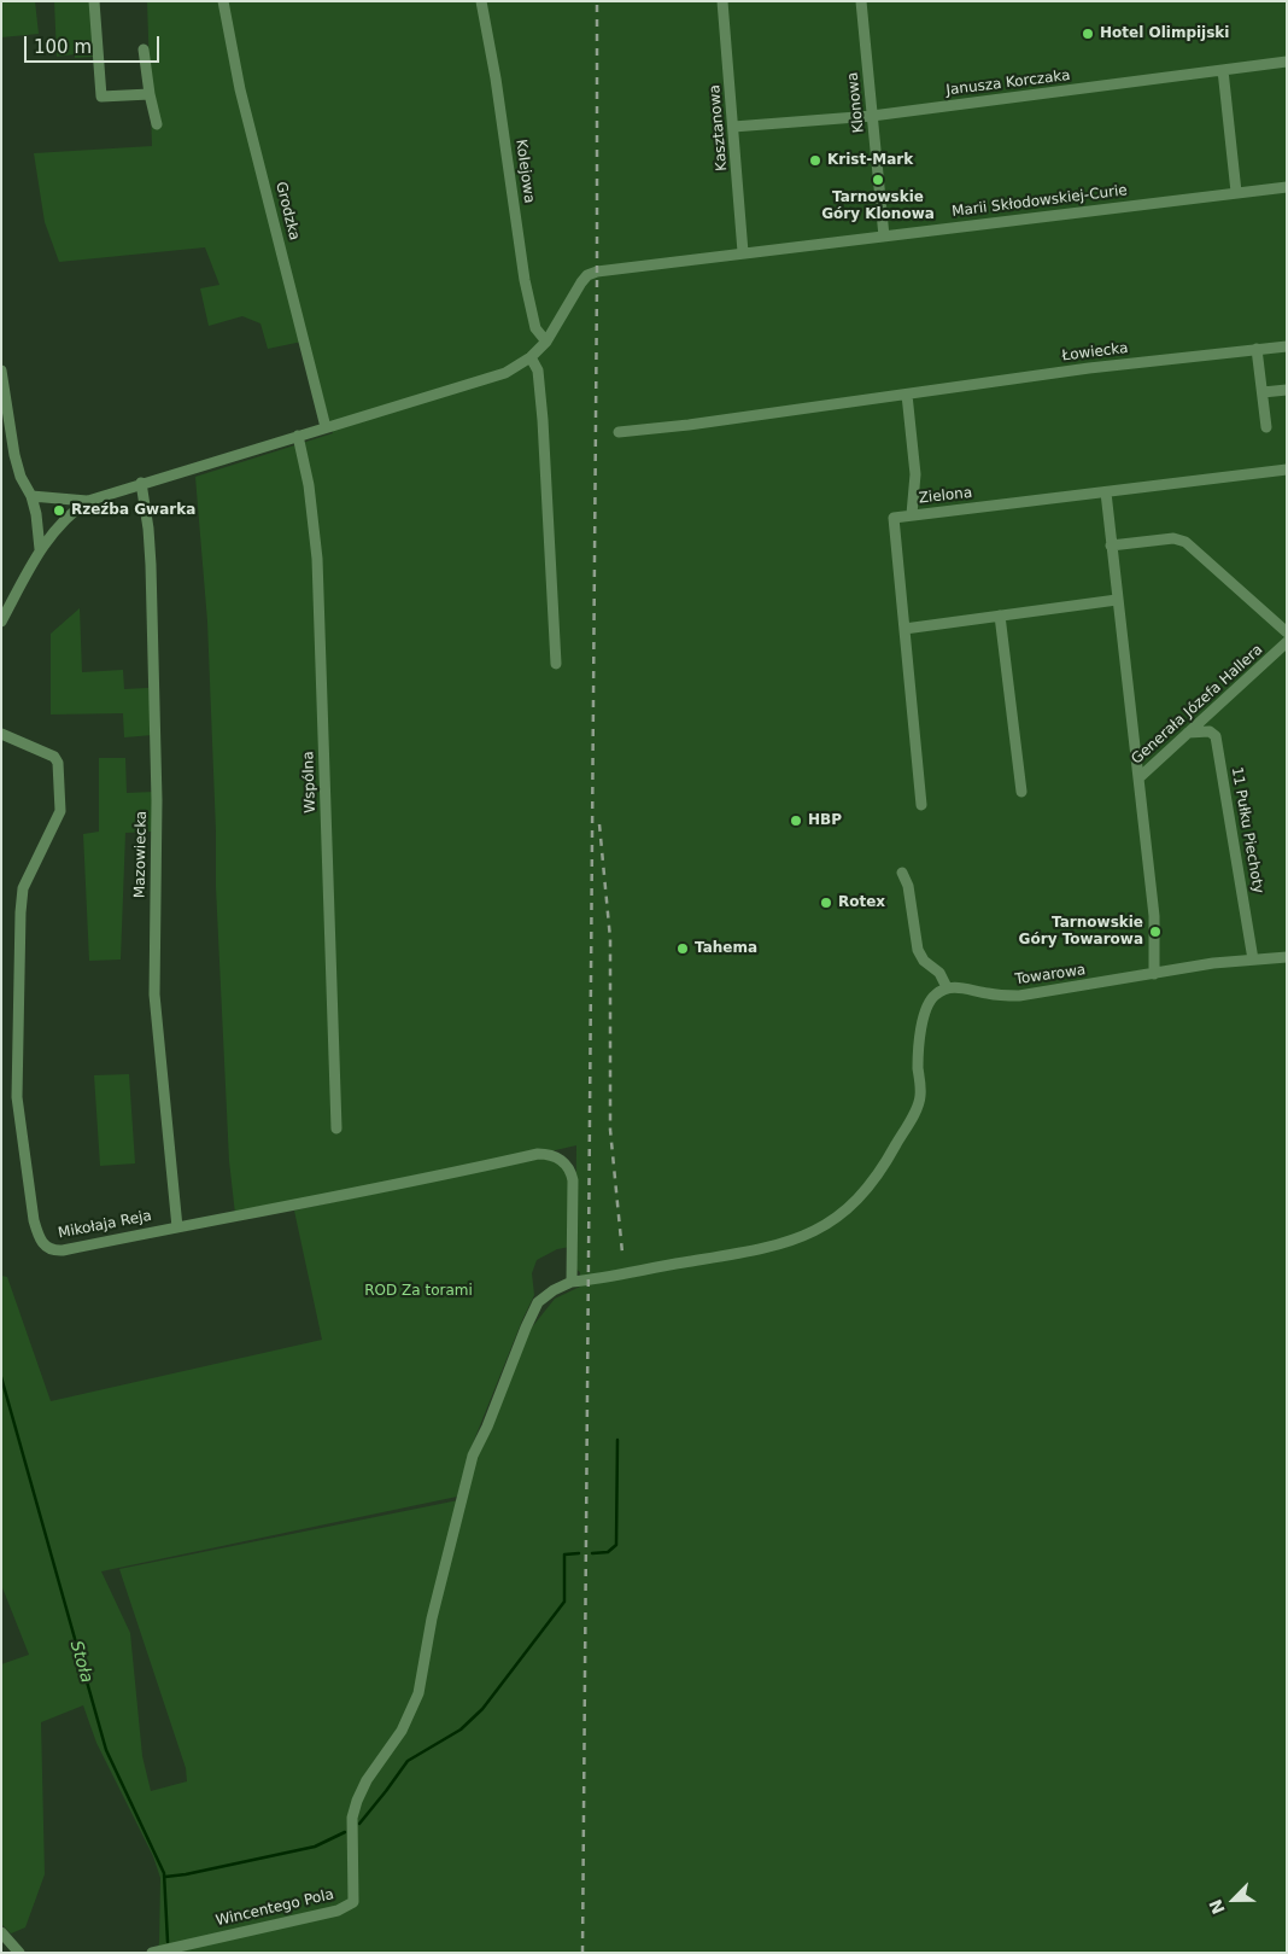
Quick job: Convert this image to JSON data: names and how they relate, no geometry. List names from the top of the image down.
{
  "streets": {
    "street": [
      "Janusza Korczaka",
      "Klonowa",
      "Kasztanowa",
      "Kolejowa",
      "Marii Skłodowskiej-Curie",
      "Grodzka",
      "Łowiecka",
      "Zielona",
      "Generała Józefa Hallera",
      "Wspólna",
      "11 Pułku Piechoty",
      "Mazowiecka",
      "Towarowa",
      "Mikołaja Reja",
      "Wincentego Pola"
    ]
  },
  "crossings": [
    ["Janusza Korczaka", "Klonowa"],
    ["Janusza Korczaka", "Kasztanowa"],
    ["Klonowa", "Marii Skłodowskiej-Curie"],
    ["Kasztanowa", "Marii Skłodowskiej-Curie"],
    ["Kolejowa", "Marii Skłodowskiej-Curie"],
    ["Generała Józefa Hallera", "11 Pułku Piechoty"],
    ["Generała Józefa Hallera", "Towarowa"],
    ["11 Pułku Piechoty", "Towarowa"],
    ["Mazowiecka", "Mikołaja Reja"],
    ["Mikołaja Reja", "Wincentego Pola"]
  ],
  "water": ["Stoła"],
  "parks": ["ROD Za torami"],
  "places": [
    "Hotel Olimpijski",
    "Krist-Mark",
    "Tarnowskie Góry Klonowa",
    "Rzeźba Gwarka",
    "HBP",
    "Rotex",
    "Tarnowskie Góry Towarowa",
    "Tahema"
  ],
  "scale_bar": "100 m",
  "north": "bottom left"
}
